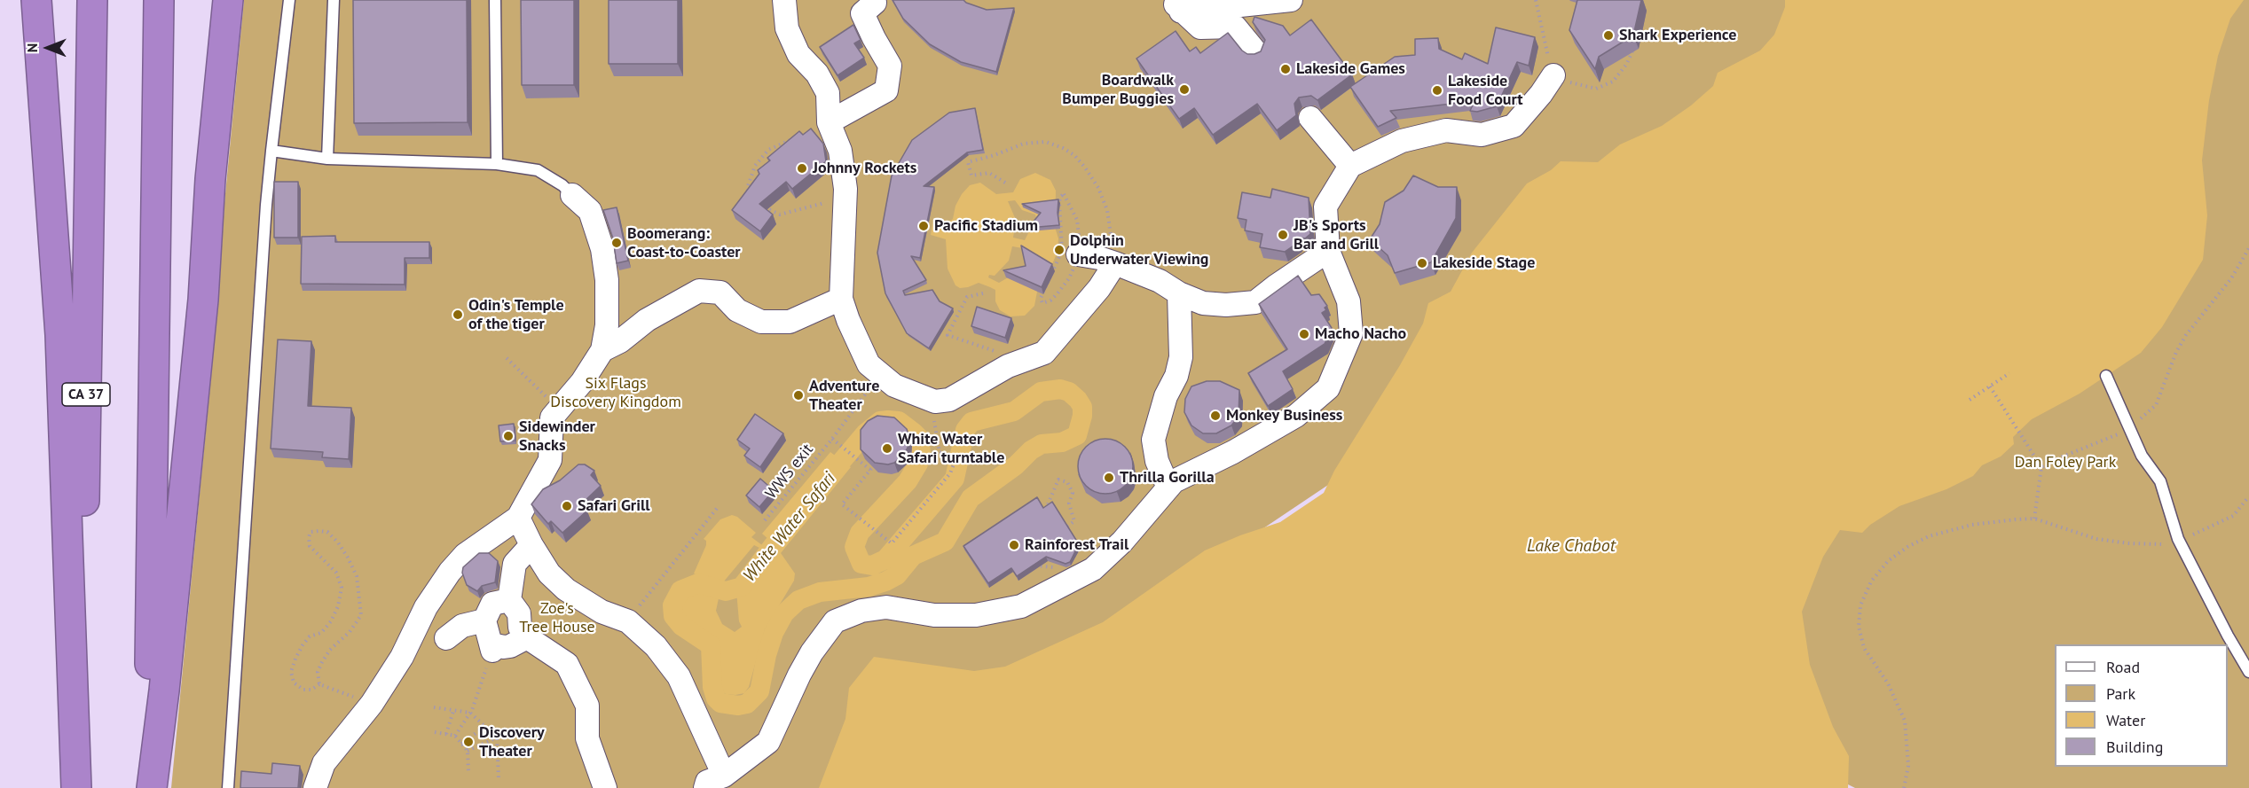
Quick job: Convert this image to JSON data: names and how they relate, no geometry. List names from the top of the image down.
{
  "streets": {
    "highway": ["CA 37"],
    "path": ["WWS exit"]
  },
  "water": ["White Water Safari", "Lake Chabot"],
  "parks": ["Six Flags Discovery Kingdom", "Dan Foley Park", "Zoe's Tree House"],
  "places": [
    "Shark Experience",
    "Lakeside Games",
    "Boardwalk Bumper Buggies",
    "Lakeside Food Court",
    "Johnny Rockets",
    "Pacific Stadium",
    "JB's Sports Bar and Grill",
    "Boomerang: Coast-to-Coaster",
    "Dolphin Underwater Viewing",
    "Lakeside Stage",
    "Odin's Temple of the tiger",
    "Macho Nacho",
    "Adventure Theater",
    "Monkey Business",
    "Sidewinder Snacks",
    "White Water Safari turntable",
    "Thrilla Gorilla",
    "Safari Grill",
    "Rainforest Trail",
    "Discovery Theater"
  ],
  "legend": [
    "Road",
    "Park",
    "Water",
    "Building"
  ],
  "north": "left"
}
